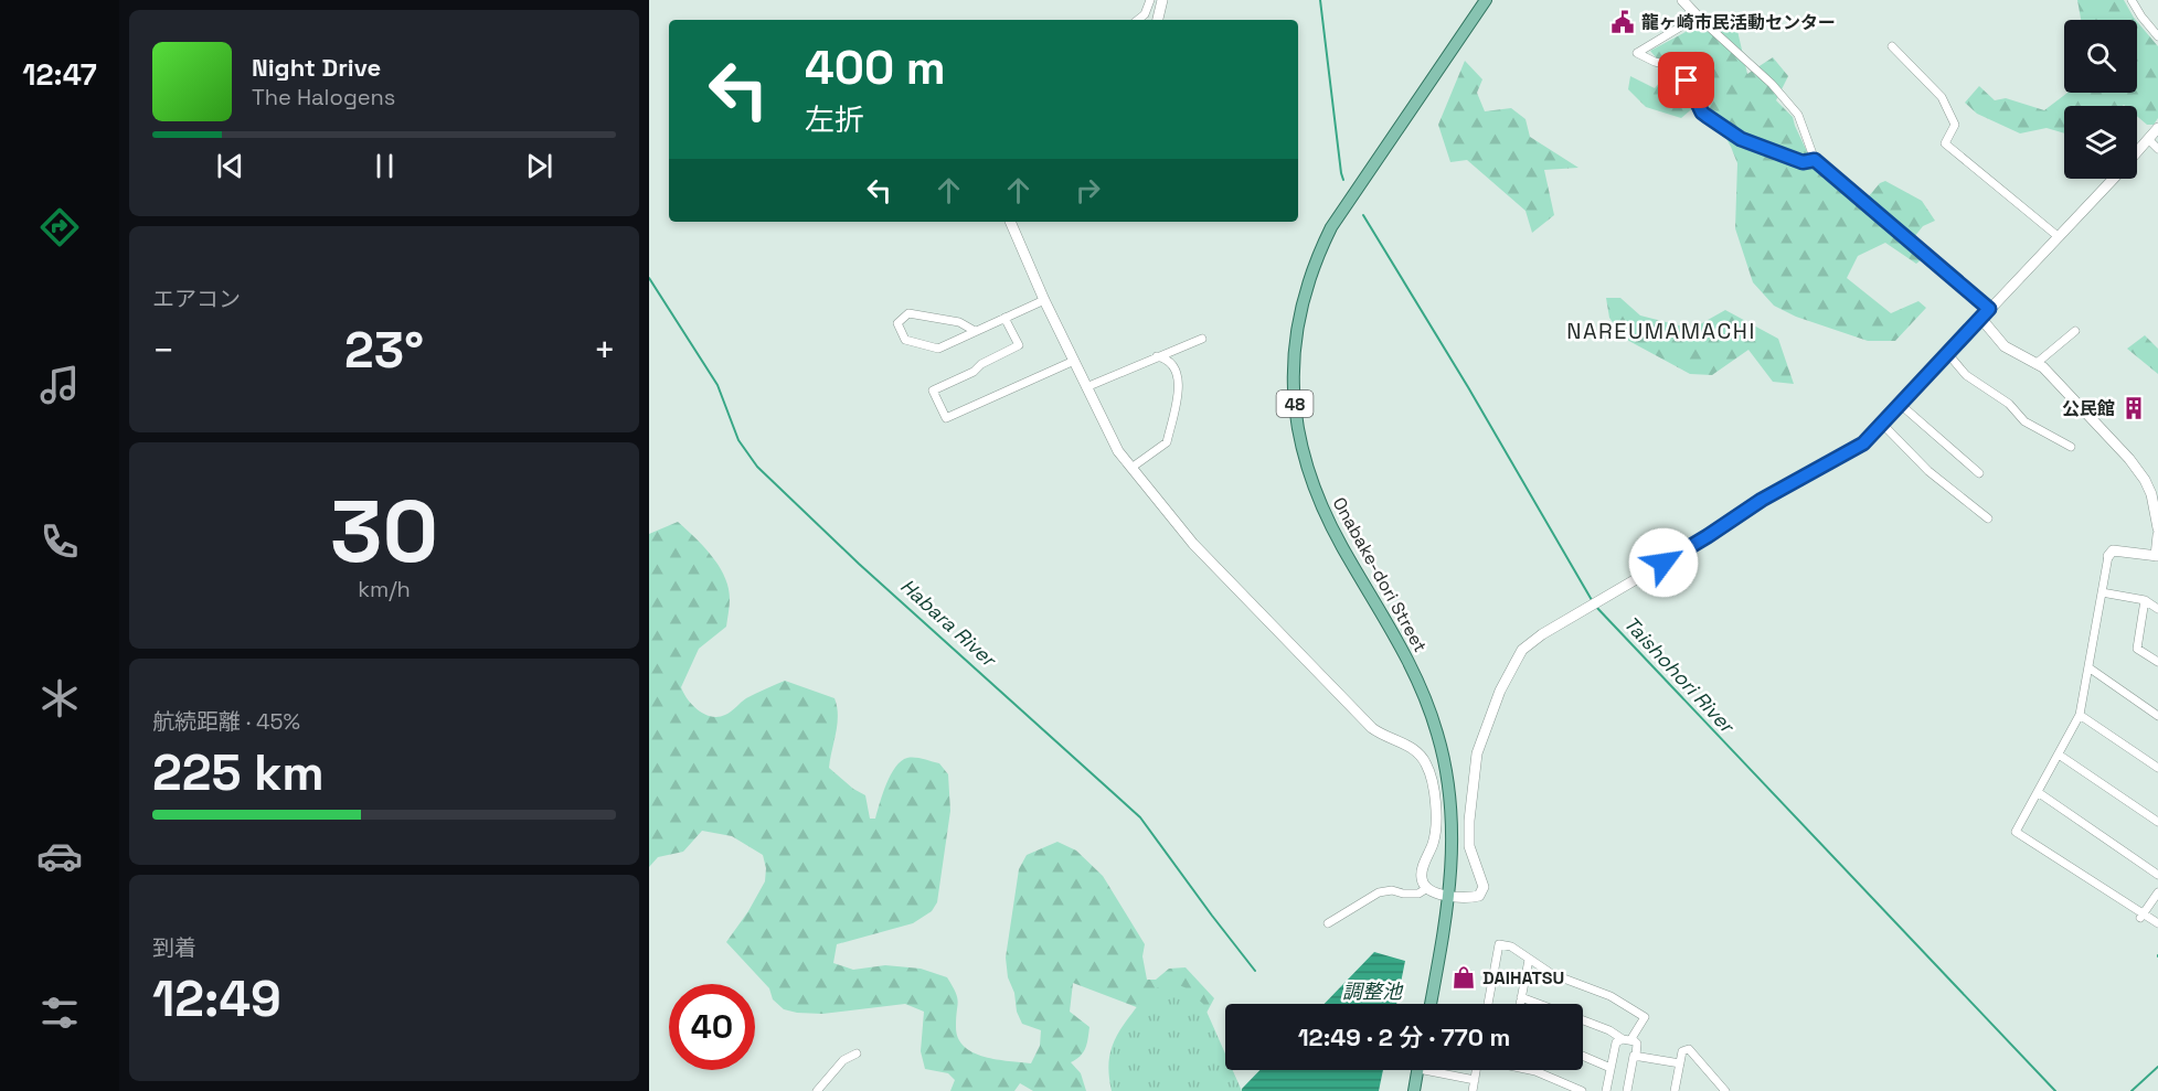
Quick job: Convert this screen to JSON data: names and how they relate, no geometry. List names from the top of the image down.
{
  "streets": {
    "main road": ["48", "Onabake-dori Street"]
  },
  "districts": ["NAREUMAMACHI"],
  "water": ["Habara River", "Taishohori River", "調整池"],
  "places": {
    "public building": ["龍ヶ崎市民活動センター"],
    "building": ["公民館"],
    "shop": ["DAIHATSU"]
  },
  "page": {
    "tabs": "12:47",
    "turn": ["400 m", "左折"],
    "song": ["Night Drive", "The Halogens"],
    "tile": [
      "エアコン",
      ["30", "km/h"],
      ["航続距離 · 45%", "225 km"],
      ["到着", "12:49"]
    ],
    "heat": ["−", "23°", "+"],
    "limit": "40",
    "trip": "12:49 · 2 分 · 770 m"
  }
}
